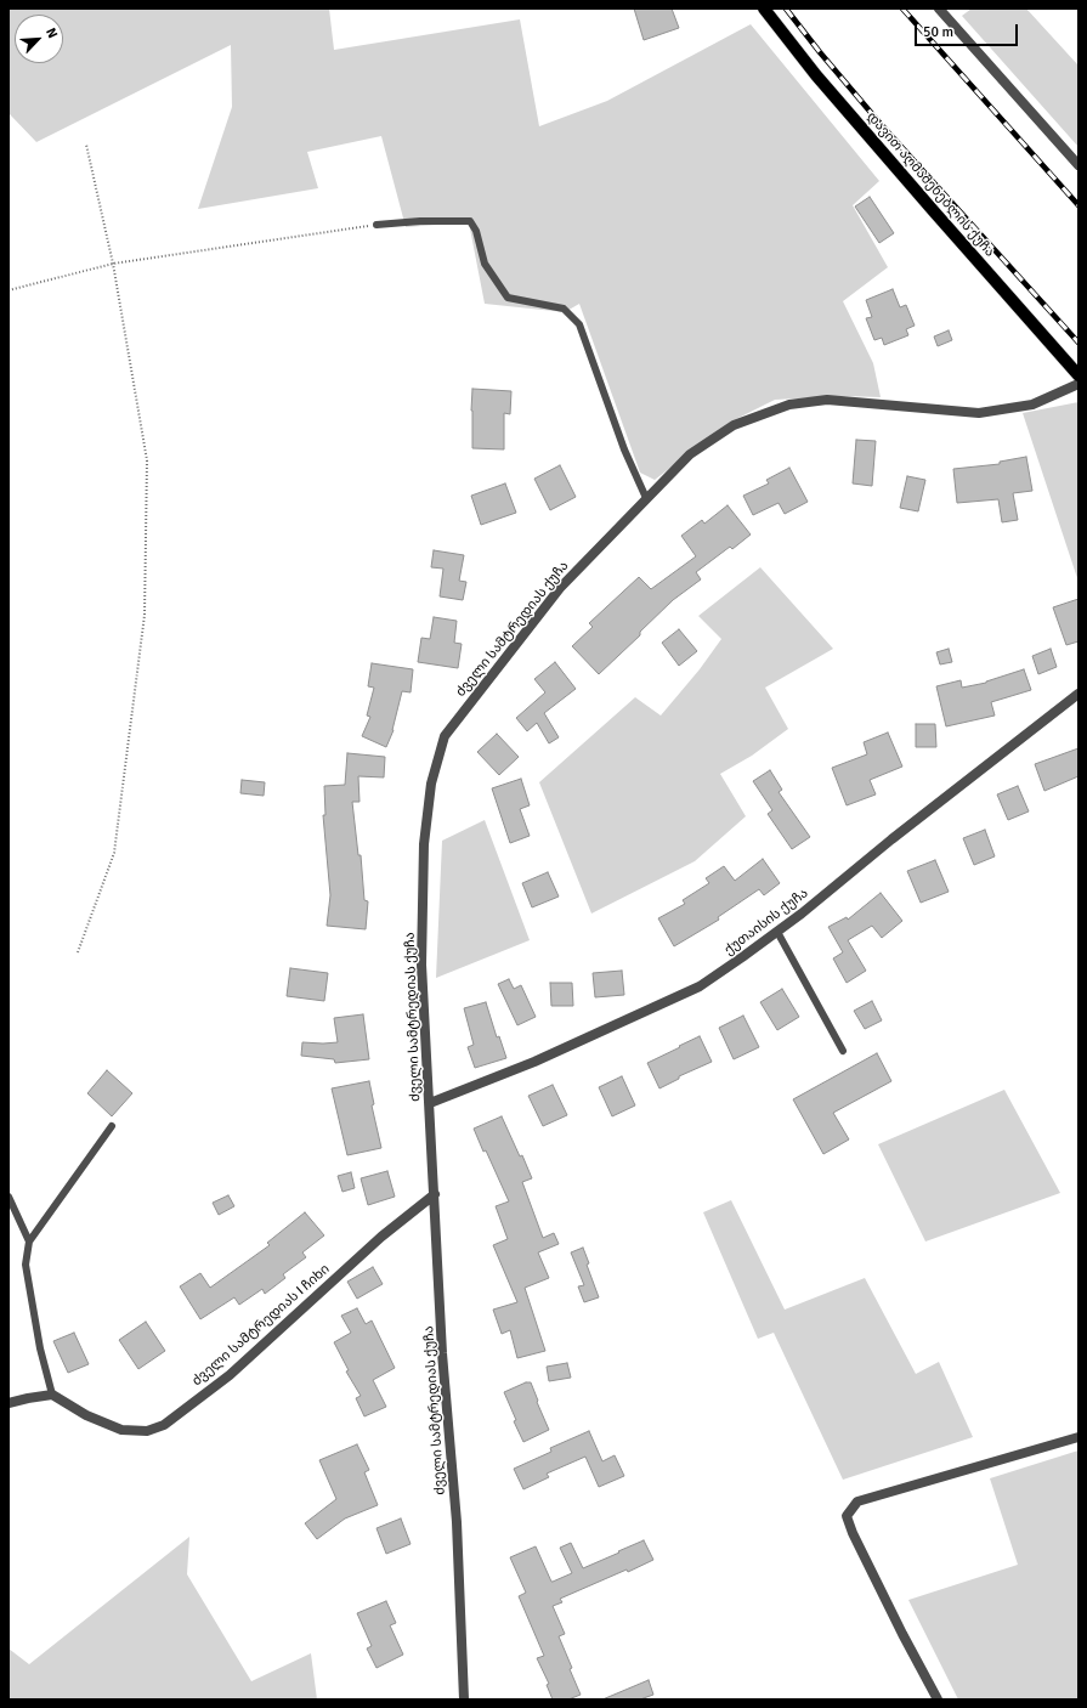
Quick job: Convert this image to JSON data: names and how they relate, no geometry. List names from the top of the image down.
{
  "streets": {
    "main road": ["დავით აღმაშენებლის ქუჩა"],
    "street": ["ძველი სამტრედიას ქუჩა", "ქუთაისის ქუჩა", "ძველი სამტრედიას I ჩიხი"]
  },
  "crossings": [
    ["ძველი სამტრედიას ქუჩა", "ქუთაისის ქუჩა"],
    ["ძველი სამტრედიას ქუჩა", "ძველი სამტრედიას I ჩიხი"]
  ],
  "scale_bar": "50 m",
  "north": "top right"
}
